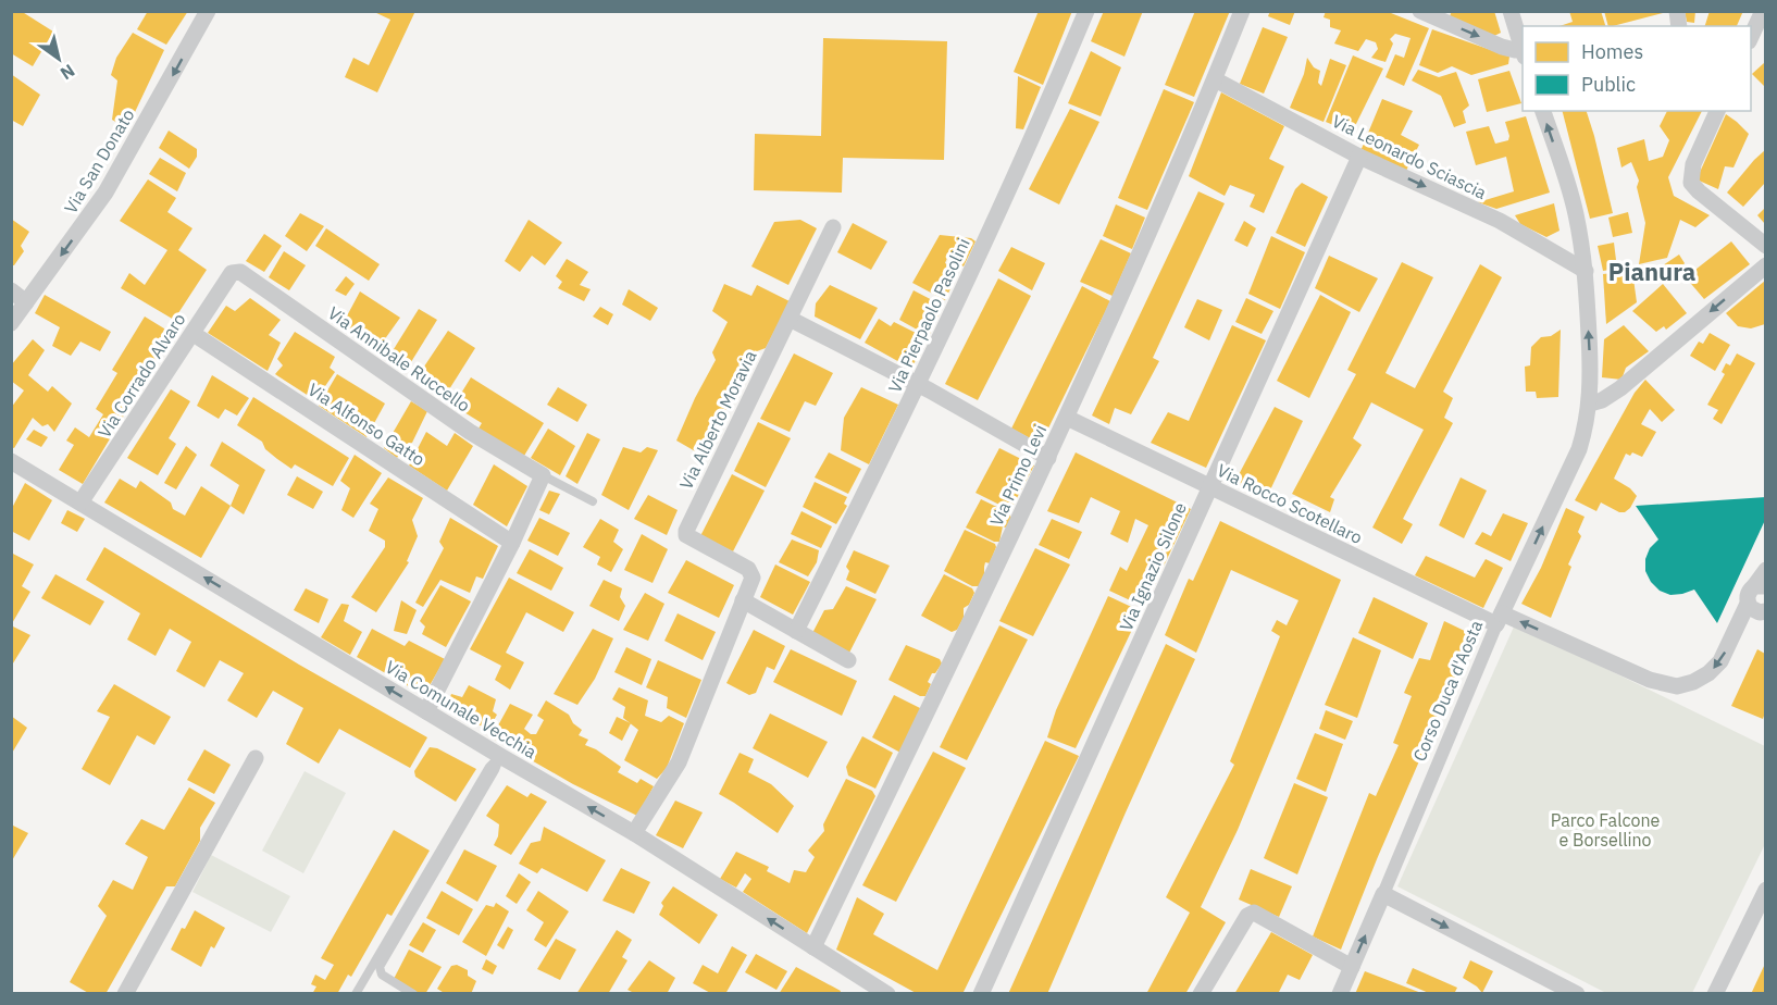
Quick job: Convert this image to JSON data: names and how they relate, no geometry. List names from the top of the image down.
{
  "streets": {
    "street": [
      "Via Leonardo Sciascia",
      "Via San Donato",
      "Via Pierpaolo Pasolini",
      "Via Annibale Ruccello",
      "Via Corrado Alvaro",
      "Via Alberto Moravia",
      "Via Alfonso Gatto",
      "Via Primo Levi",
      "Via Rocco Scotellaro",
      "Via Ignazio Silone",
      "Corso Duca d'Aosta",
      "Via Comunale Vecchia"
    ]
  },
  "crossings": [
    ["Via Leonardo Sciascia", "Via Primo Levi"],
    ["Via Leonardo Sciascia", "Via Ignazio Silone"],
    ["Via Leonardo Sciascia", "Corso Duca d'Aosta"],
    ["Via Annibale Ruccello", "Via Corrado Alvaro"],
    ["Via Corrado Alvaro", "Via Comunale Vecchia"],
    ["Via Alberto Moravia", "Via Comunale Vecchia"],
    ["Via Primo Levi", "Via Rocco Scotellaro"],
    ["Via Primo Levi", "Via Comunale Vecchia"],
    ["Via Rocco Scotellaro", "Via Ignazio Silone"],
    ["Via Rocco Scotellaro", "Corso Duca d'Aosta"]
  ],
  "one_way": [
    "Via Leonardo Sciascia",
    "Via San Donato",
    "Corso Duca d'Aosta",
    "Via Comunale Vecchia"
  ],
  "districts": ["Pianura"],
  "parks": ["Parco Falcone e Borsellino"],
  "legend": ["Homes", "Public"],
  "north": "bottom right"
}
